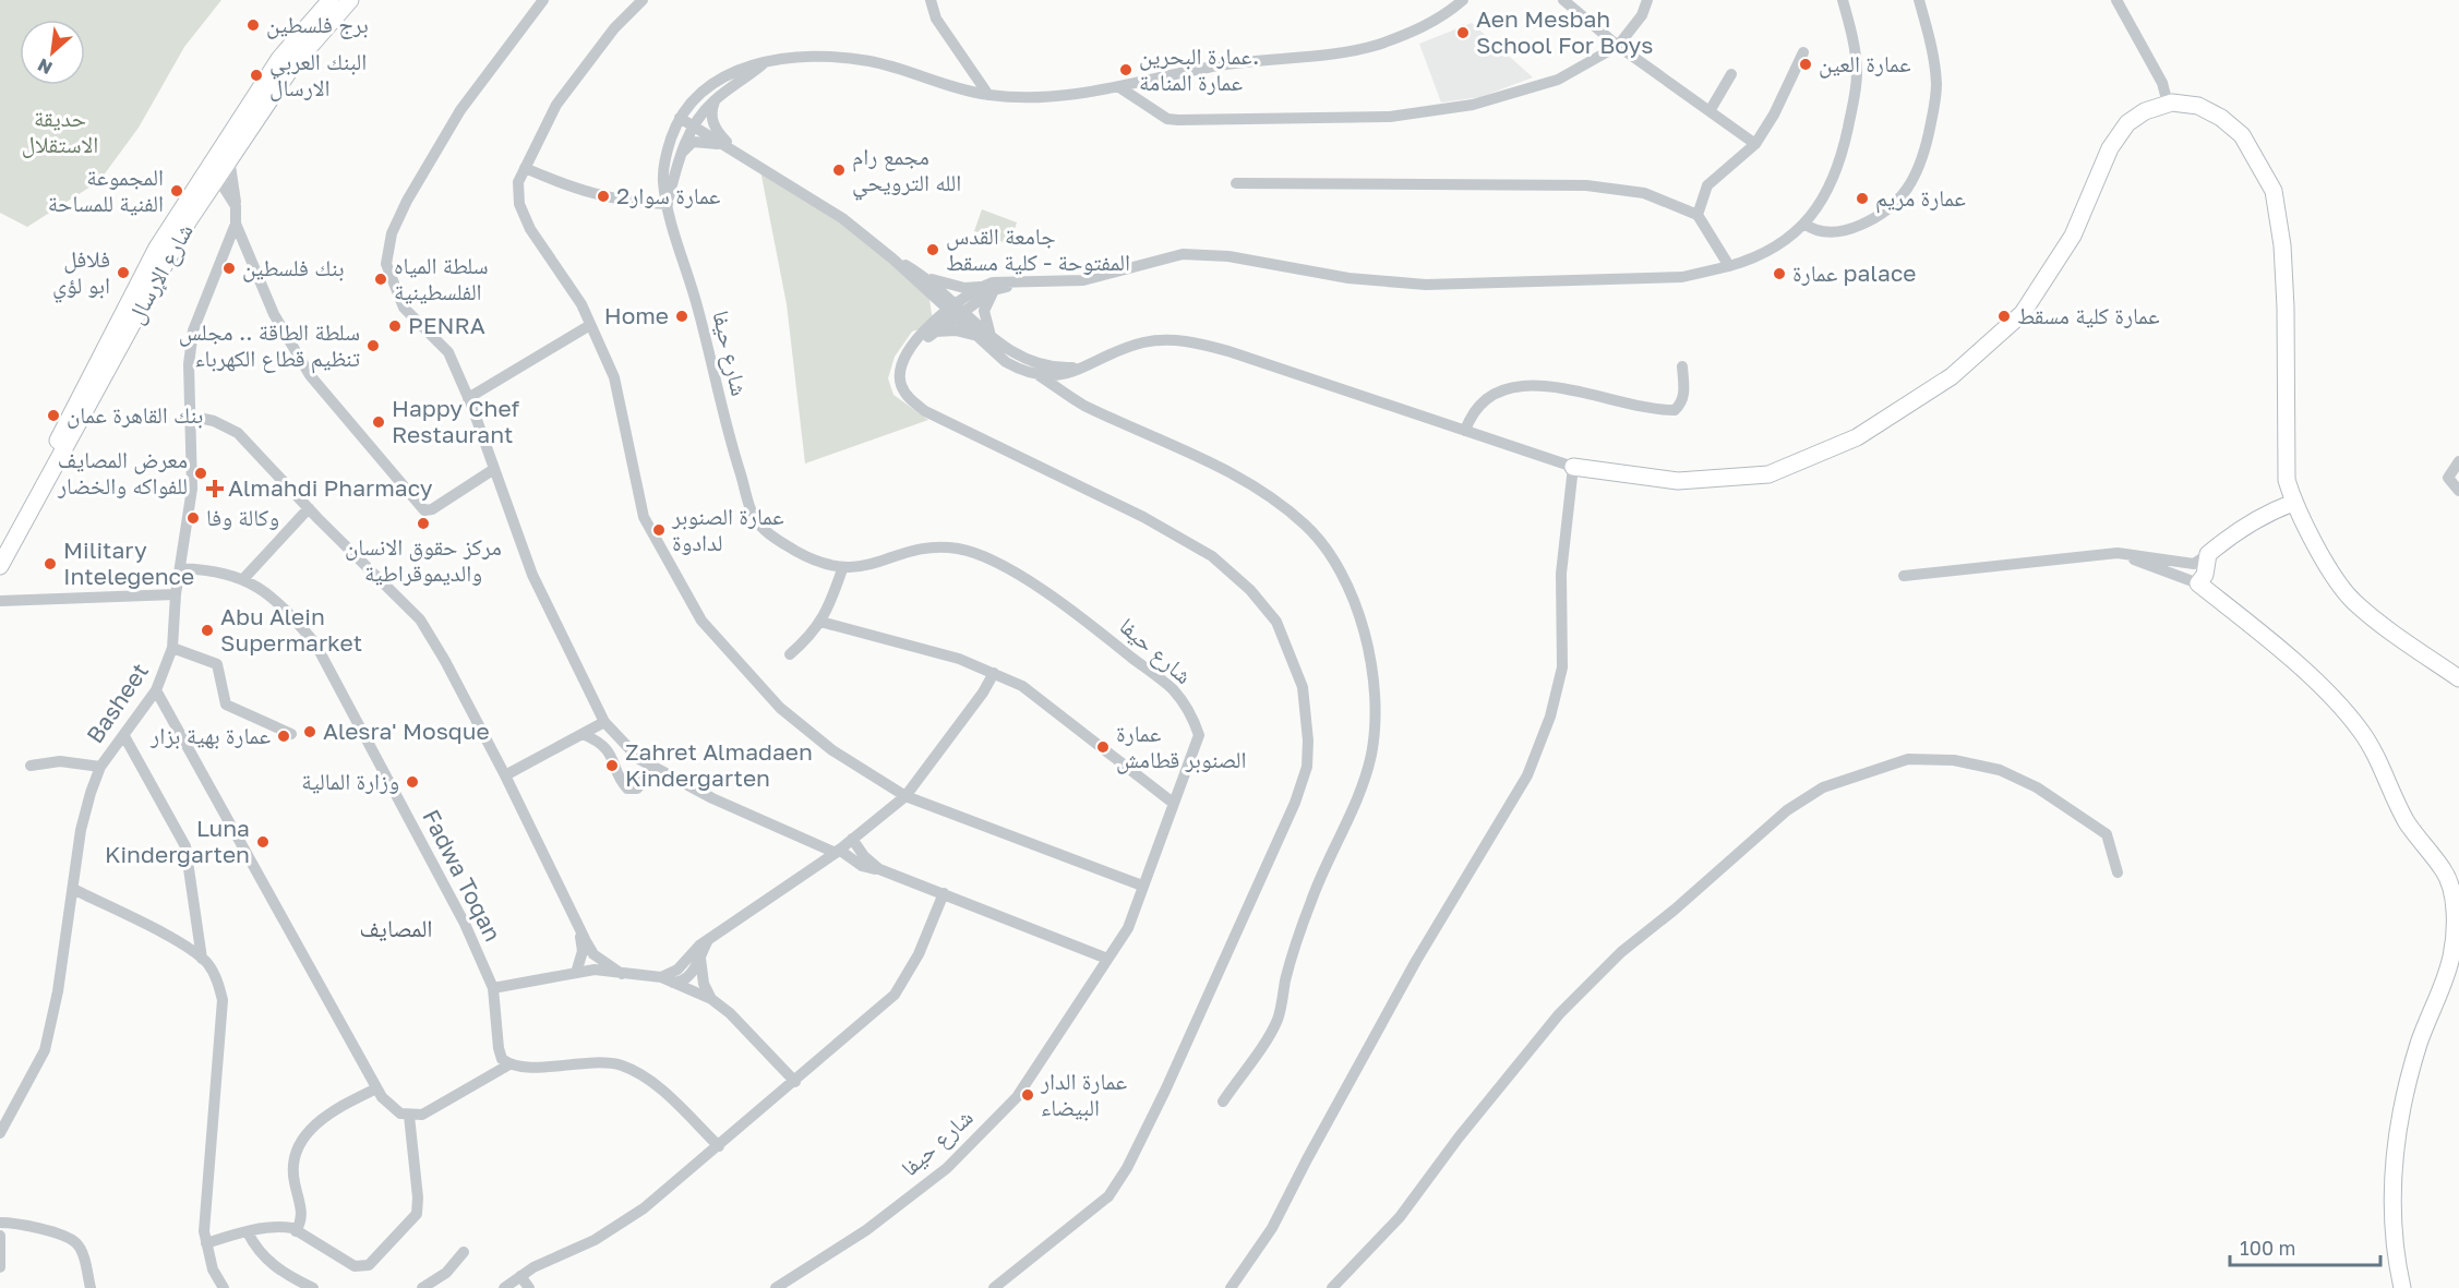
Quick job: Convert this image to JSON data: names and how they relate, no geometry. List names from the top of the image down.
{
  "streets": {
    "street": [
      "شارع الإرسال",
      "شارع حيفا",
      "Basheet",
      "Fadwa Toqan"
    ]
  },
  "crossings": [
    ["شارع الإرسال", "Basheet"],
    ["Basheet", "Fadwa Toqan"]
  ],
  "districts": ["المصايف"],
  "parks": ["حديقة الاستقلال"],
  "places": {
    "other": [
      "برج فلسطين",
      "Aen Mesbah School For Boys",
      "عمارة العين",
      "عمارة البحرين. عمارة المنامة",
      "البنك العربي الارسال",
      "مجمع رام الله الترويحي",
      "المجموعة الفنية للمساحة",
      "عمارة سوار2",
      "عمارة مريم",
      "جامعة القدس المفتوحة - كلية مسقط",
      "بنك فلسطين",
      "فلافل ابو لؤي",
      "عمارة palace",
      "سلطة المياه الفلسطينية",
      "Home",
      "عمارة كلية مسقط",
      "PENRA",
      "سلطة الطاقة .. مجلس تنظيم قطاع الكهرباء",
      "بنك القاهرة عمان",
      "Happy Chef Restaurant",
      "معرض المصايف للفواكه والخضار",
      "وكالة وفا",
      "مركز حقوق الانسان والديموقراطية",
      "عمارة الصنوبر لدادوة",
      "Military Intelegence",
      "Abu Alein Supermarket",
      "Alesra' Mosque",
      "عمارة بهية بزار",
      "عمارة الصنوبر قطامش",
      "Zahret Almadaen Kindergarten",
      "وزارة المالية",
      "Luna Kindergarten",
      "عمارة الدار البيضاء"
    ],
    "health": ["Almahdi Pharmacy"]
  },
  "scale_bar": "100 m",
  "north": "bottom left"
}
